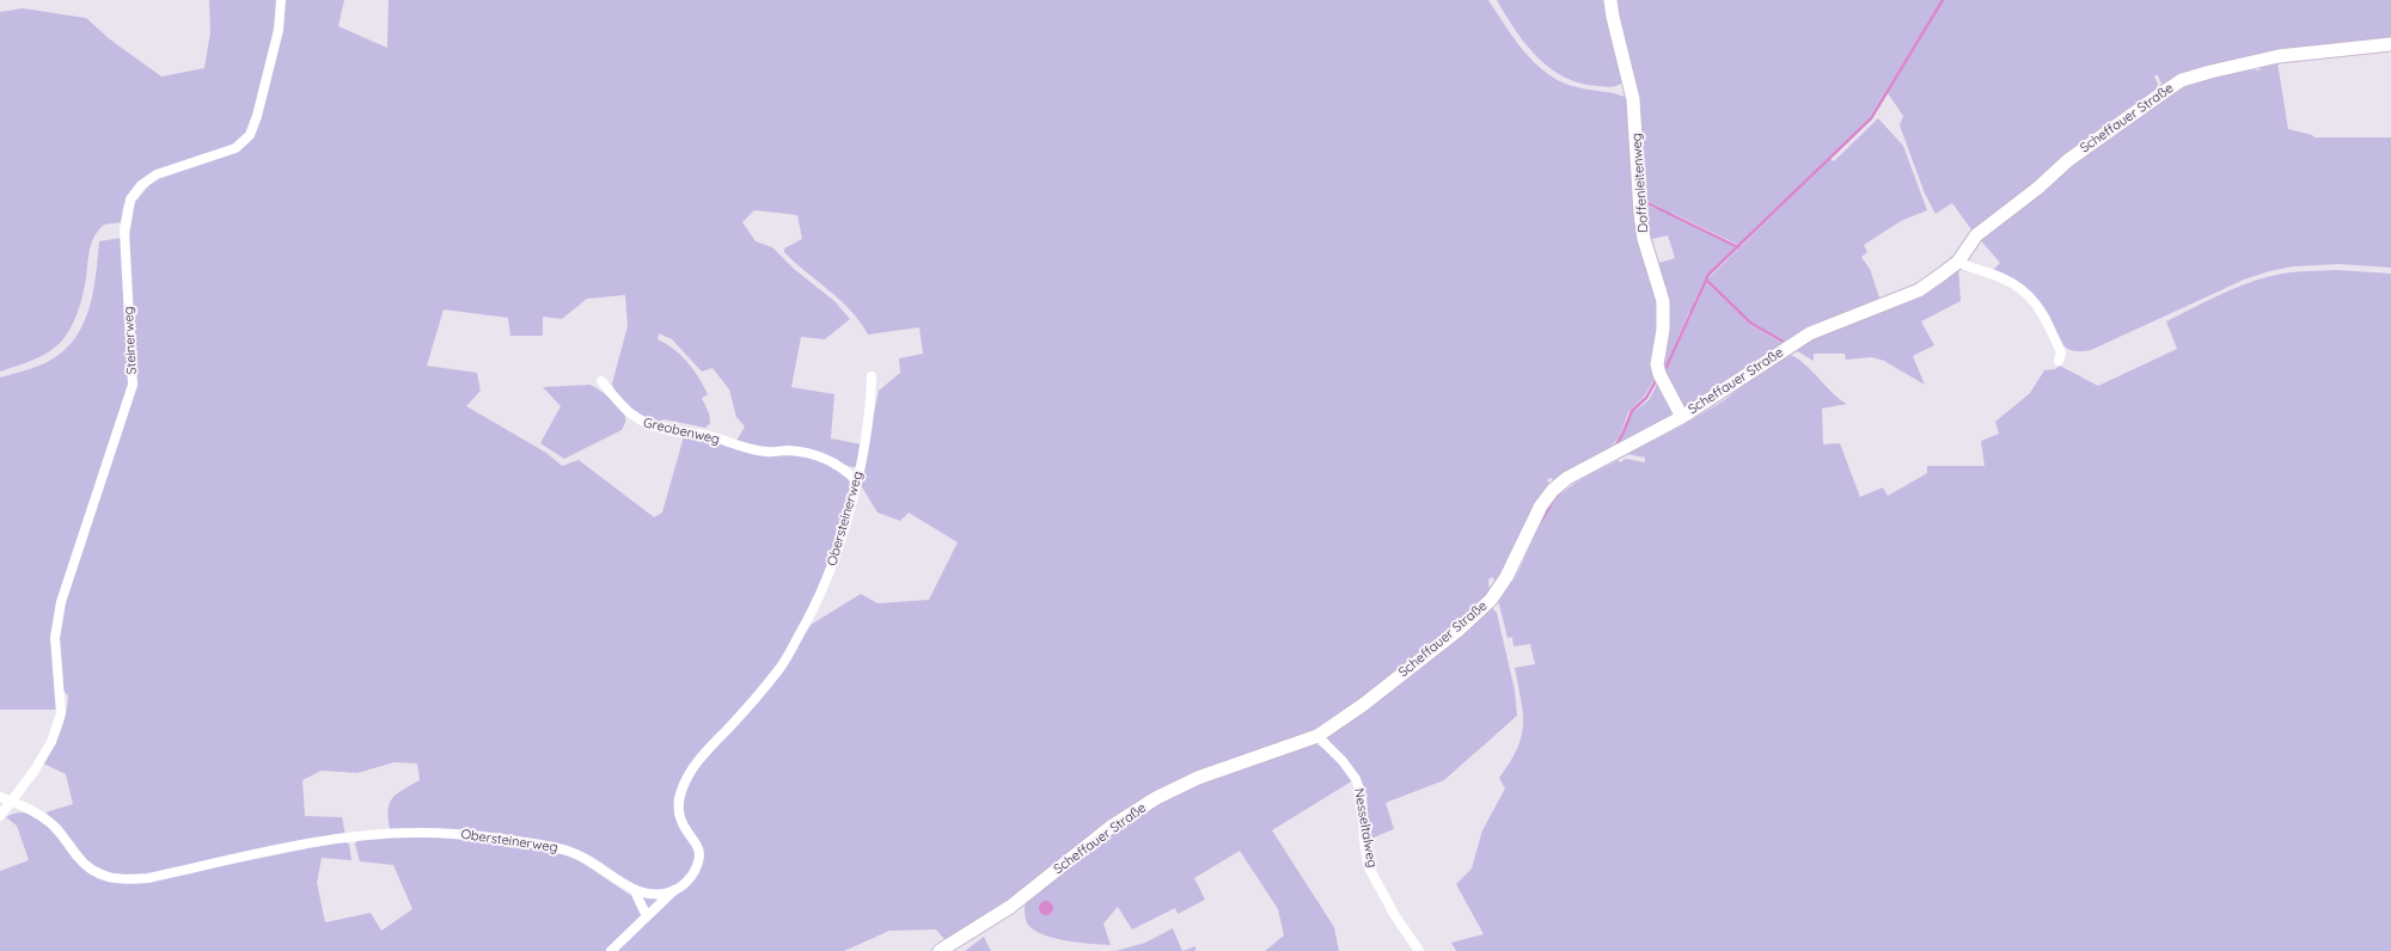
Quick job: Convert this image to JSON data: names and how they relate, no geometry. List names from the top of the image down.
{
  "streets": {
    "street": [
      "Scheffauer Straße",
      "Doffenleitenweg",
      "Steinerweg",
      "Greobenweg",
      "Obersteinerweg",
      "Nesseltalweg"
    ]
  },
  "crossings": [
    ["Scheffauer Straße", "Doffenleitenweg"],
    ["Scheffauer Straße", "Nesseltalweg"],
    ["Steinerweg", "Obersteinerweg"],
    ["Greobenweg", "Obersteinerweg"]
  ]
}
